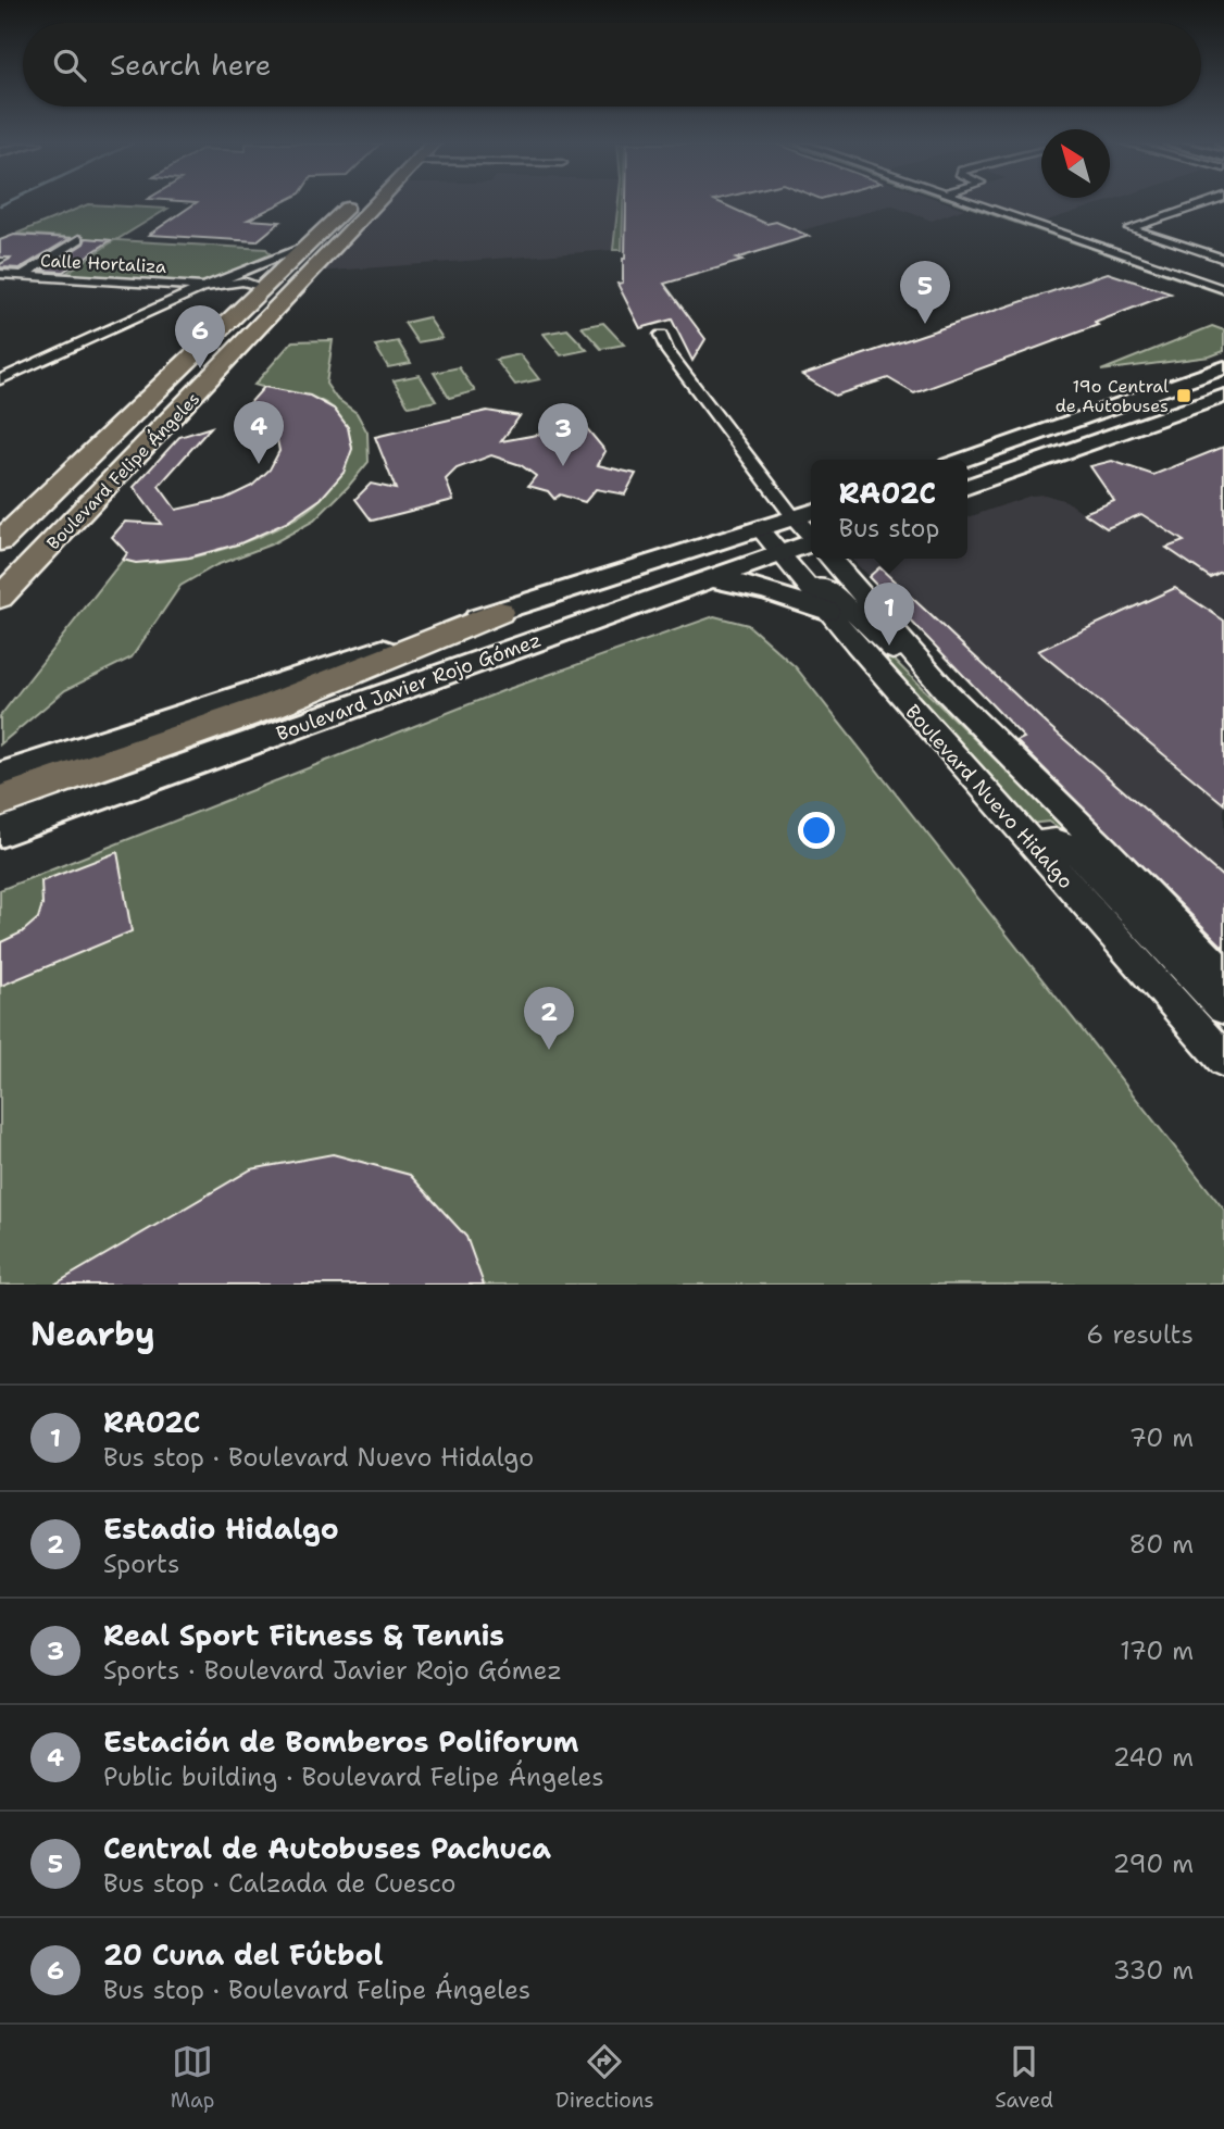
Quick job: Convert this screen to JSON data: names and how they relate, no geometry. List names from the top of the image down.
{
  "streets": {
    "main road": ["Boulevard Felipe Ángeles", "Boulevard Javier Rojo Gómez"],
    "street": ["Calle Hortaliza", "Boulevard Nuevo Hidalgo"]
  },
  "crossings": [
    ["Boulevard Javier Rojo Gómez", "Boulevard Nuevo Hidalgo"]
  ],
  "places": {
    "transit": ["19o Central de Autobuses"]
  },
  "north": "top left",
  "page": {
    "search": "Search here",
    "pins": [
      "5",
      "6",
      "4",
      "3",
      "1",
      "2"
    ],
    "popup": ["RA02C", "Bus stop"],
    "heading": ["Nearby", "6 results"],
    "list": [
      {
        "mark": "1",
        "name": "RA02C",
        "note": "Bus stop · Boulevard Nuevo Hidalgo",
        "value": "70 m"
      },
      {
        "mark": "2",
        "name": "Estadio Hidalgo",
        "note": "Sports",
        "value": "80 m"
      },
      {
        "mark": "3",
        "name": "Real Sport Fitness & Tennis",
        "note": "Sports · Boulevard Javier Rojo Gómez",
        "value": "170 m"
      },
      {
        "mark": "4",
        "name": "Estación de Bomberos Poliforum",
        "note": "Public building · Boulevard Felipe Ángeles",
        "value": "240 m"
      },
      {
        "mark": "5",
        "name": "Central de Autobuses Pachuca",
        "note": "Bus stop · Calzada de Cuesco",
        "value": "290 m"
      },
      {
        "mark": "6",
        "name": "20 Cuna del Fútbol",
        "note": "Bus stop · Boulevard Felipe Ángeles",
        "value": "330 m"
      }
    ],
    "nav": ["Map", "Directions", "Saved"]
  }
}
